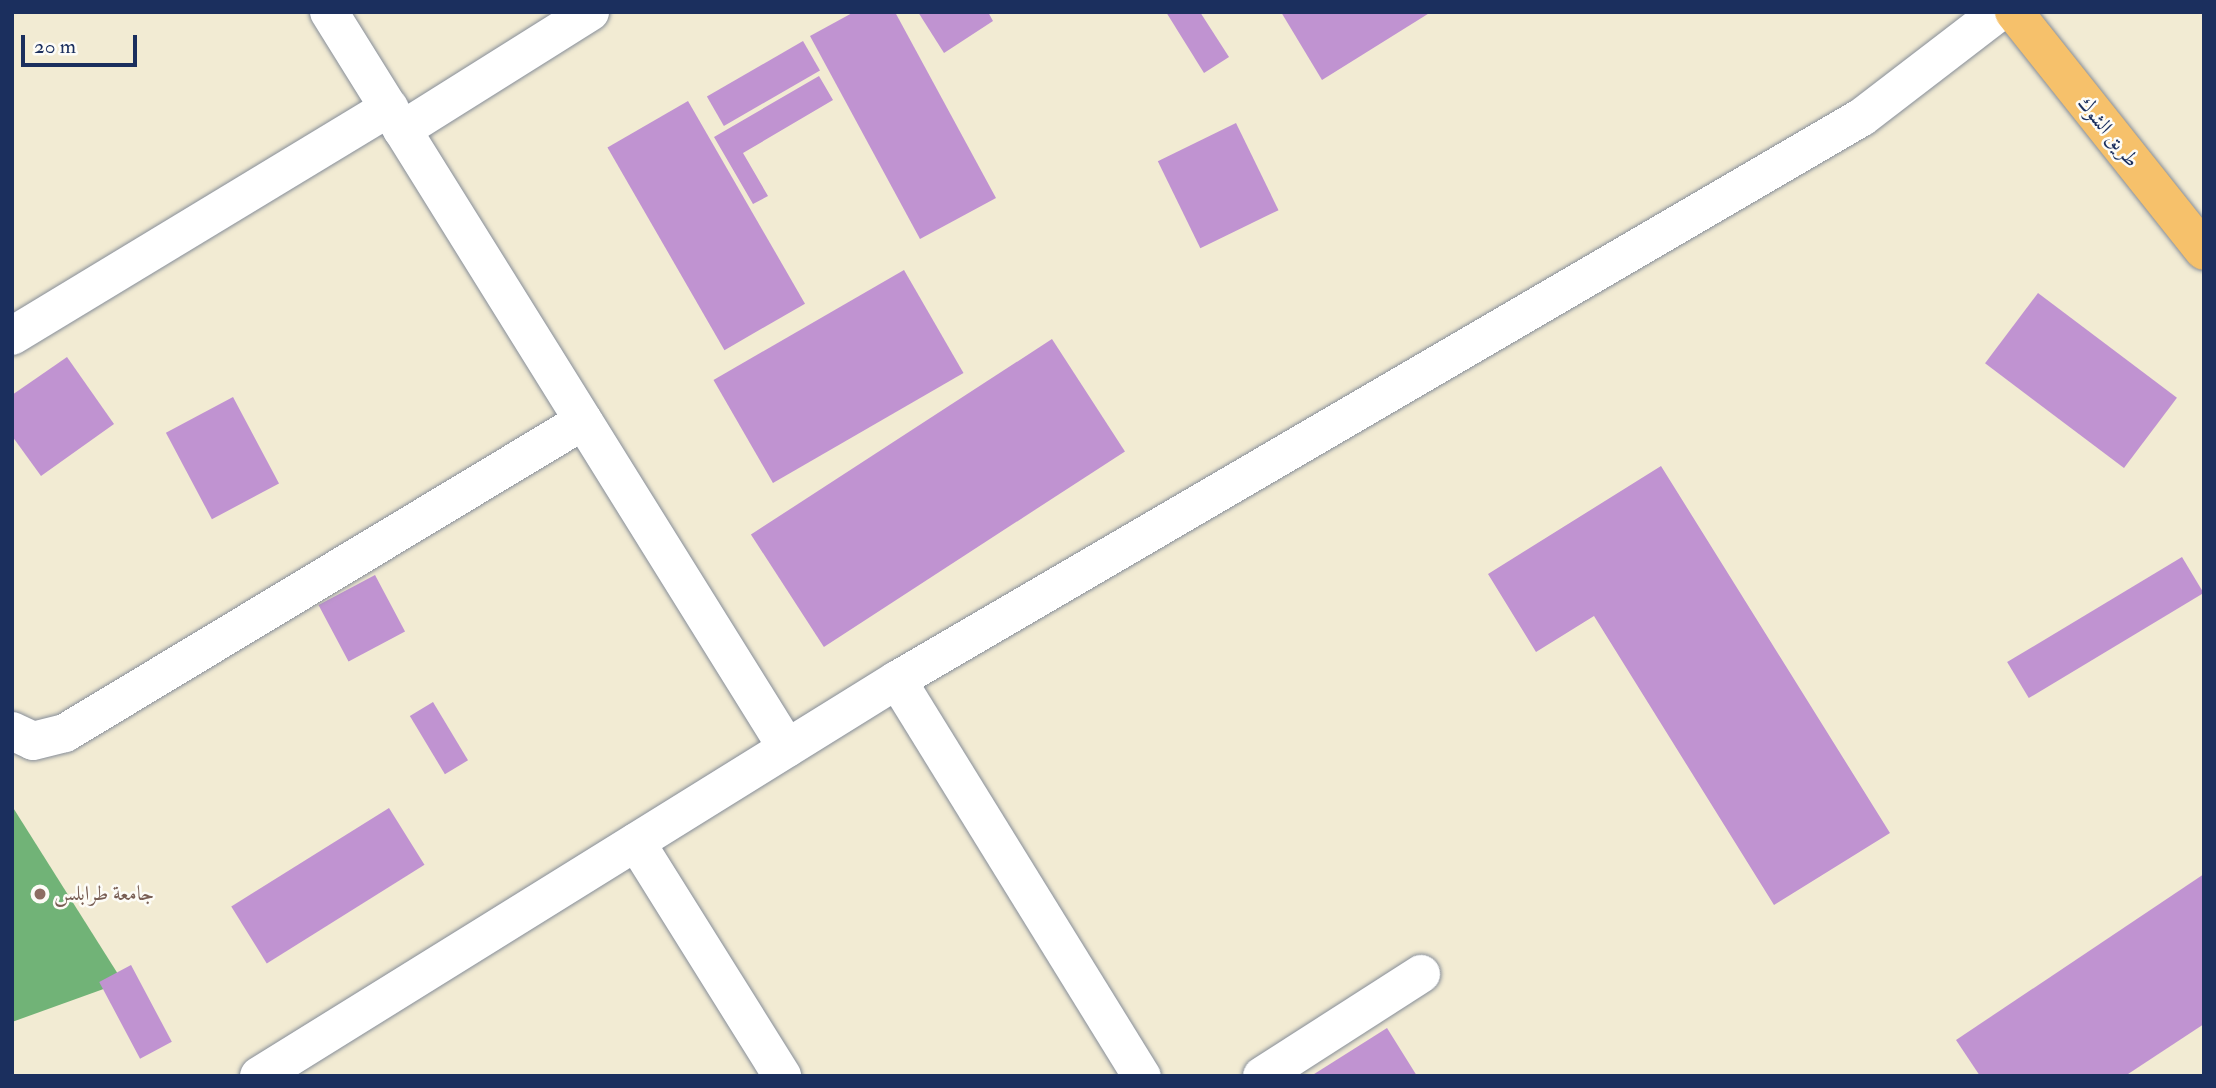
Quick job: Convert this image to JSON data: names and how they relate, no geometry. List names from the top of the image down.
{
  "streets": {
    "main road": ["طريق الشوك"]
  },
  "places": ["جامعة طرابلس"],
  "scale_bar": "20 m"
}
